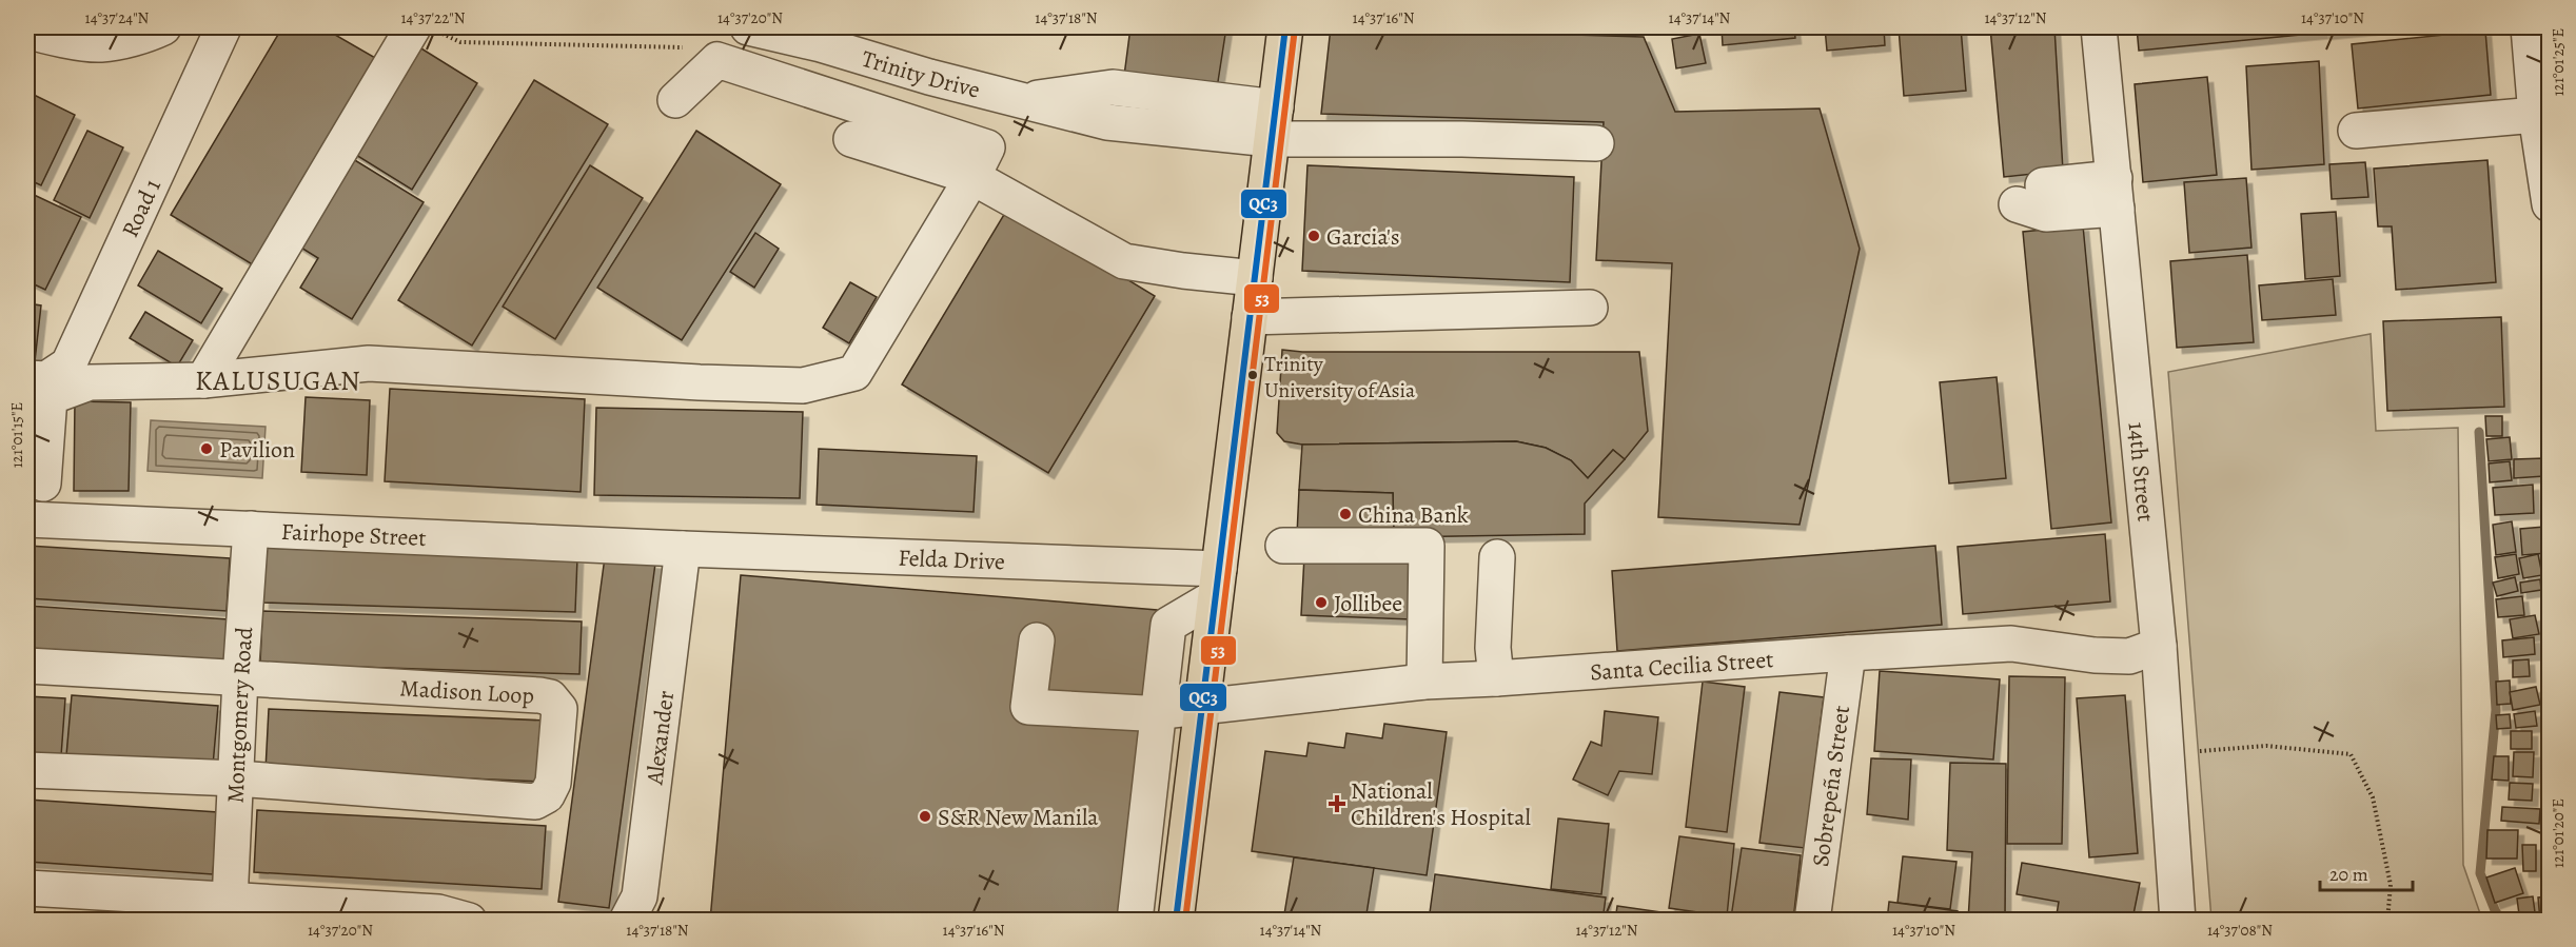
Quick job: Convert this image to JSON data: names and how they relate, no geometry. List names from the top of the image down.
{
  "streets": {
    "street": [
      "Trinity Drive",
      "Road 1",
      "14th Street",
      "Fairhope Street",
      "Felda Drive",
      "Santa Cecilia Street",
      "Madison Loop",
      "Montgomery Road",
      "Alexander",
      "Sobrepeña Street"
    ]
  },
  "crossings": [
    ["14th Street", "Santa Cecilia Street"],
    ["Fairhope Street", "Felda Drive"],
    ["Fairhope Street", "Montgomery Road"],
    ["Fairhope Street", "Alexander"],
    ["Felda Drive", "Alexander"],
    ["Santa Cecilia Street", "Sobrepeña Street"],
    ["Madison Loop", "Montgomery Road"]
  ],
  "districts": ["KALUSUGAN"],
  "places": {
    "other": [
      "Garcia's",
      "Trinity University of Asia",
      "Pavilion",
      "China Bank",
      "Jollibee",
      "S&R New Manila"
    ],
    "health": ["National Children's Hospital"]
  },
  "lines": ["transit line QC3", "transit line 53"],
  "scale_bar": "20 m",
  "coordinates": [
    "14°37'24\"N",
    "14°37'22\"N",
    "14°37'20\"N",
    "14°37'18\"N",
    "14°37'16\"N",
    "14°37'14\"N",
    "14°37'12\"N",
    "14°37'10\"N",
    "121°01'25\"E",
    "121°01'15\"E",
    "121°01'20\"E",
    "14°37'08\"N"
  ]
}
